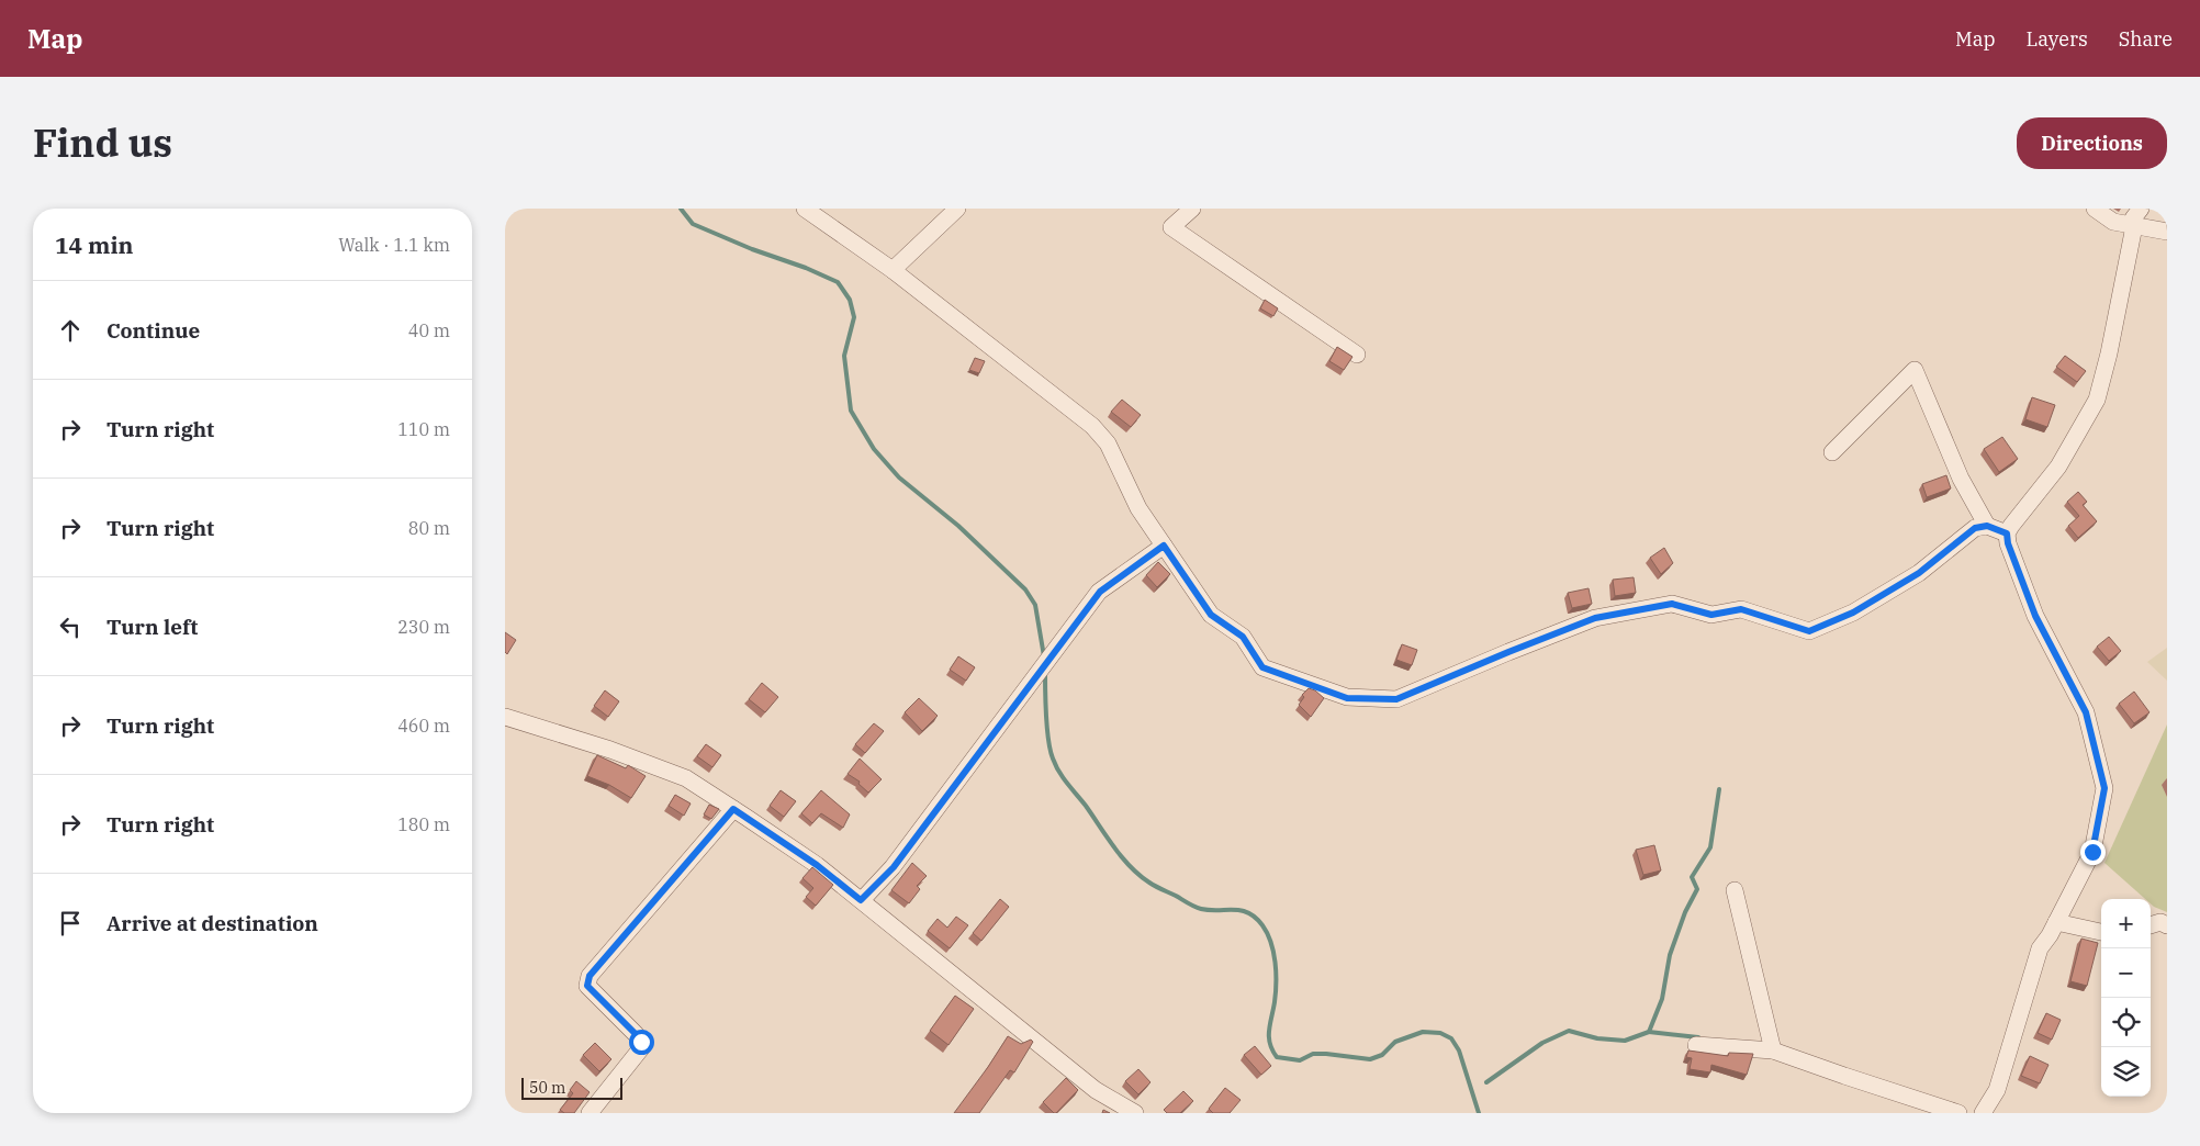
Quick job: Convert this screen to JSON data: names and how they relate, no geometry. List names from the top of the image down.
{
  "scale_bar": "50 m",
  "page": {
    "header": "Map",
    "nav": ["Map", "Layers", "Share"],
    "title": "Find us",
    "buttons": "Directions",
    "heading": ["14 min", "Walk · 1.1 km"],
    "list": [
      ["Continue", "40 m"],
      ["Turn right", "110 m"],
      ["Turn right", "80 m"],
      ["Turn left", "230 m"],
      ["Turn right", "460 m"],
      ["Turn right", "180 m"],
      "Arrive at destination"
    ],
    "map_buttons": ["+", "−"],
    "scale": "50 m"
  }
}
